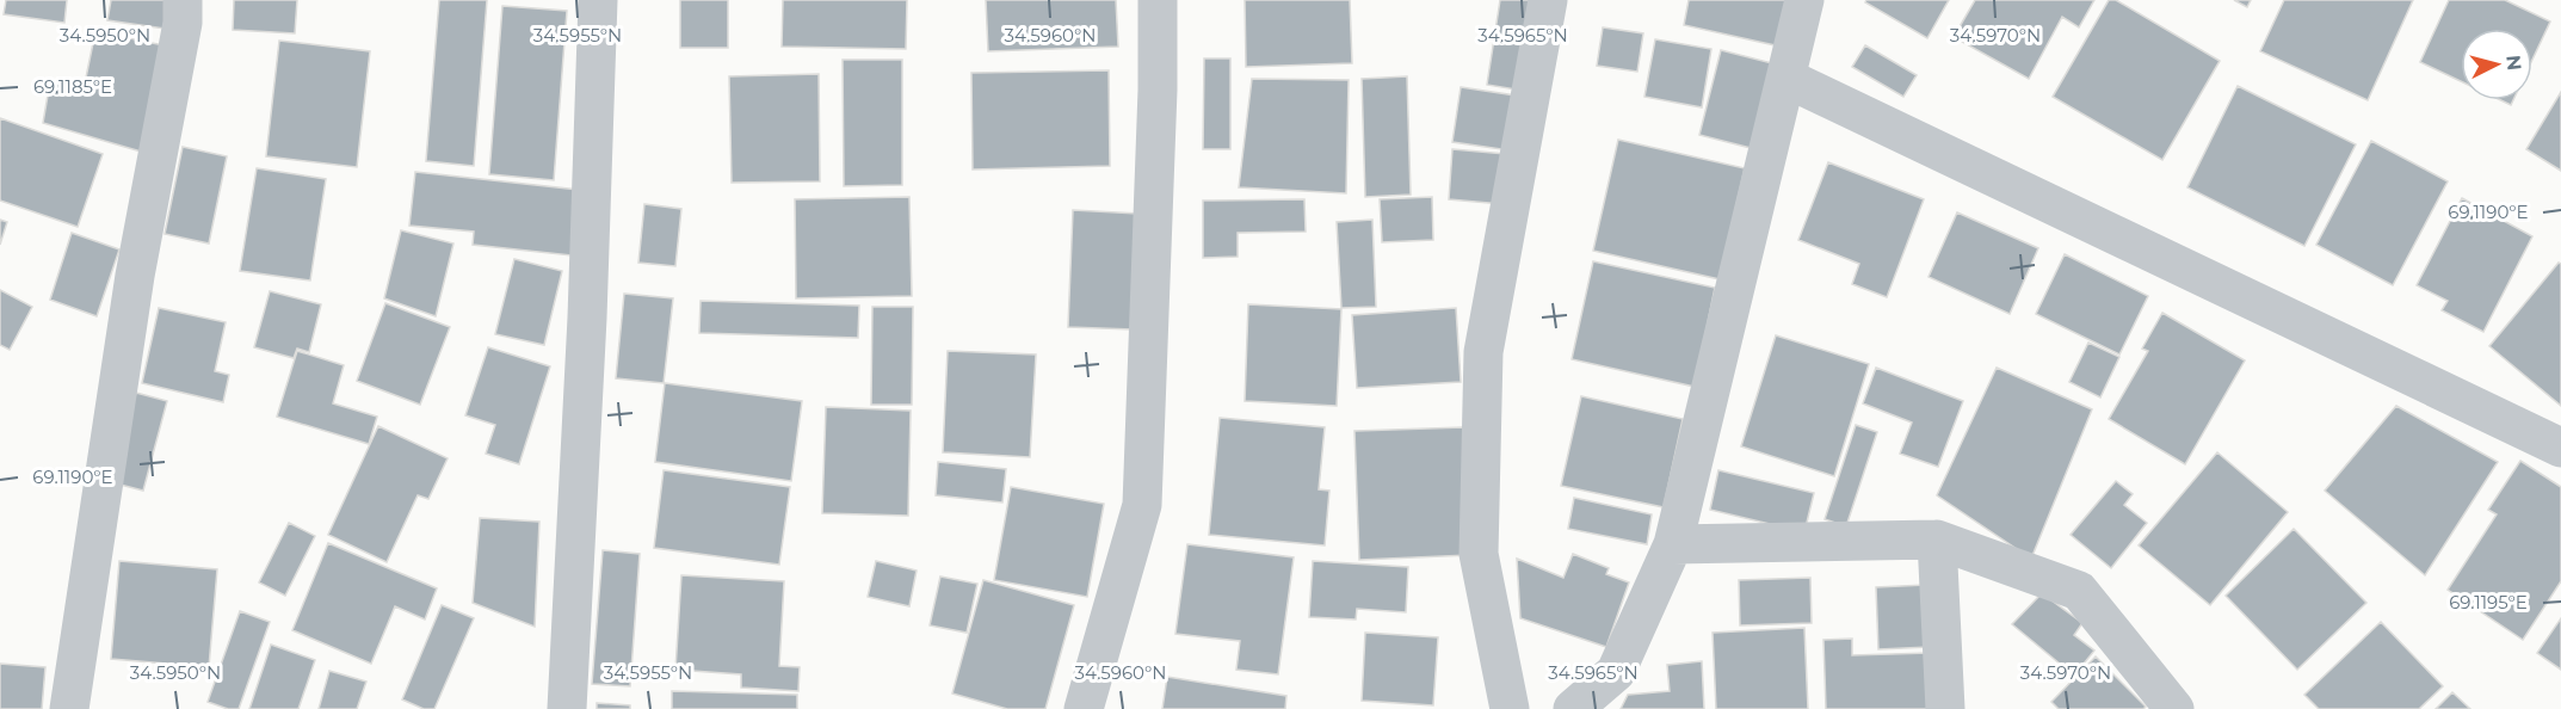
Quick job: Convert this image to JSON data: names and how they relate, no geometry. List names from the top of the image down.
{
  "north": "right",
  "coordinates": [
    "34.5950°N",
    "34.5955°N",
    "34.5960°N",
    "34.5965°N",
    "34.5970°N",
    "69.1185°E",
    "69.1190°E",
    "69.1195°E"
  ]
}
